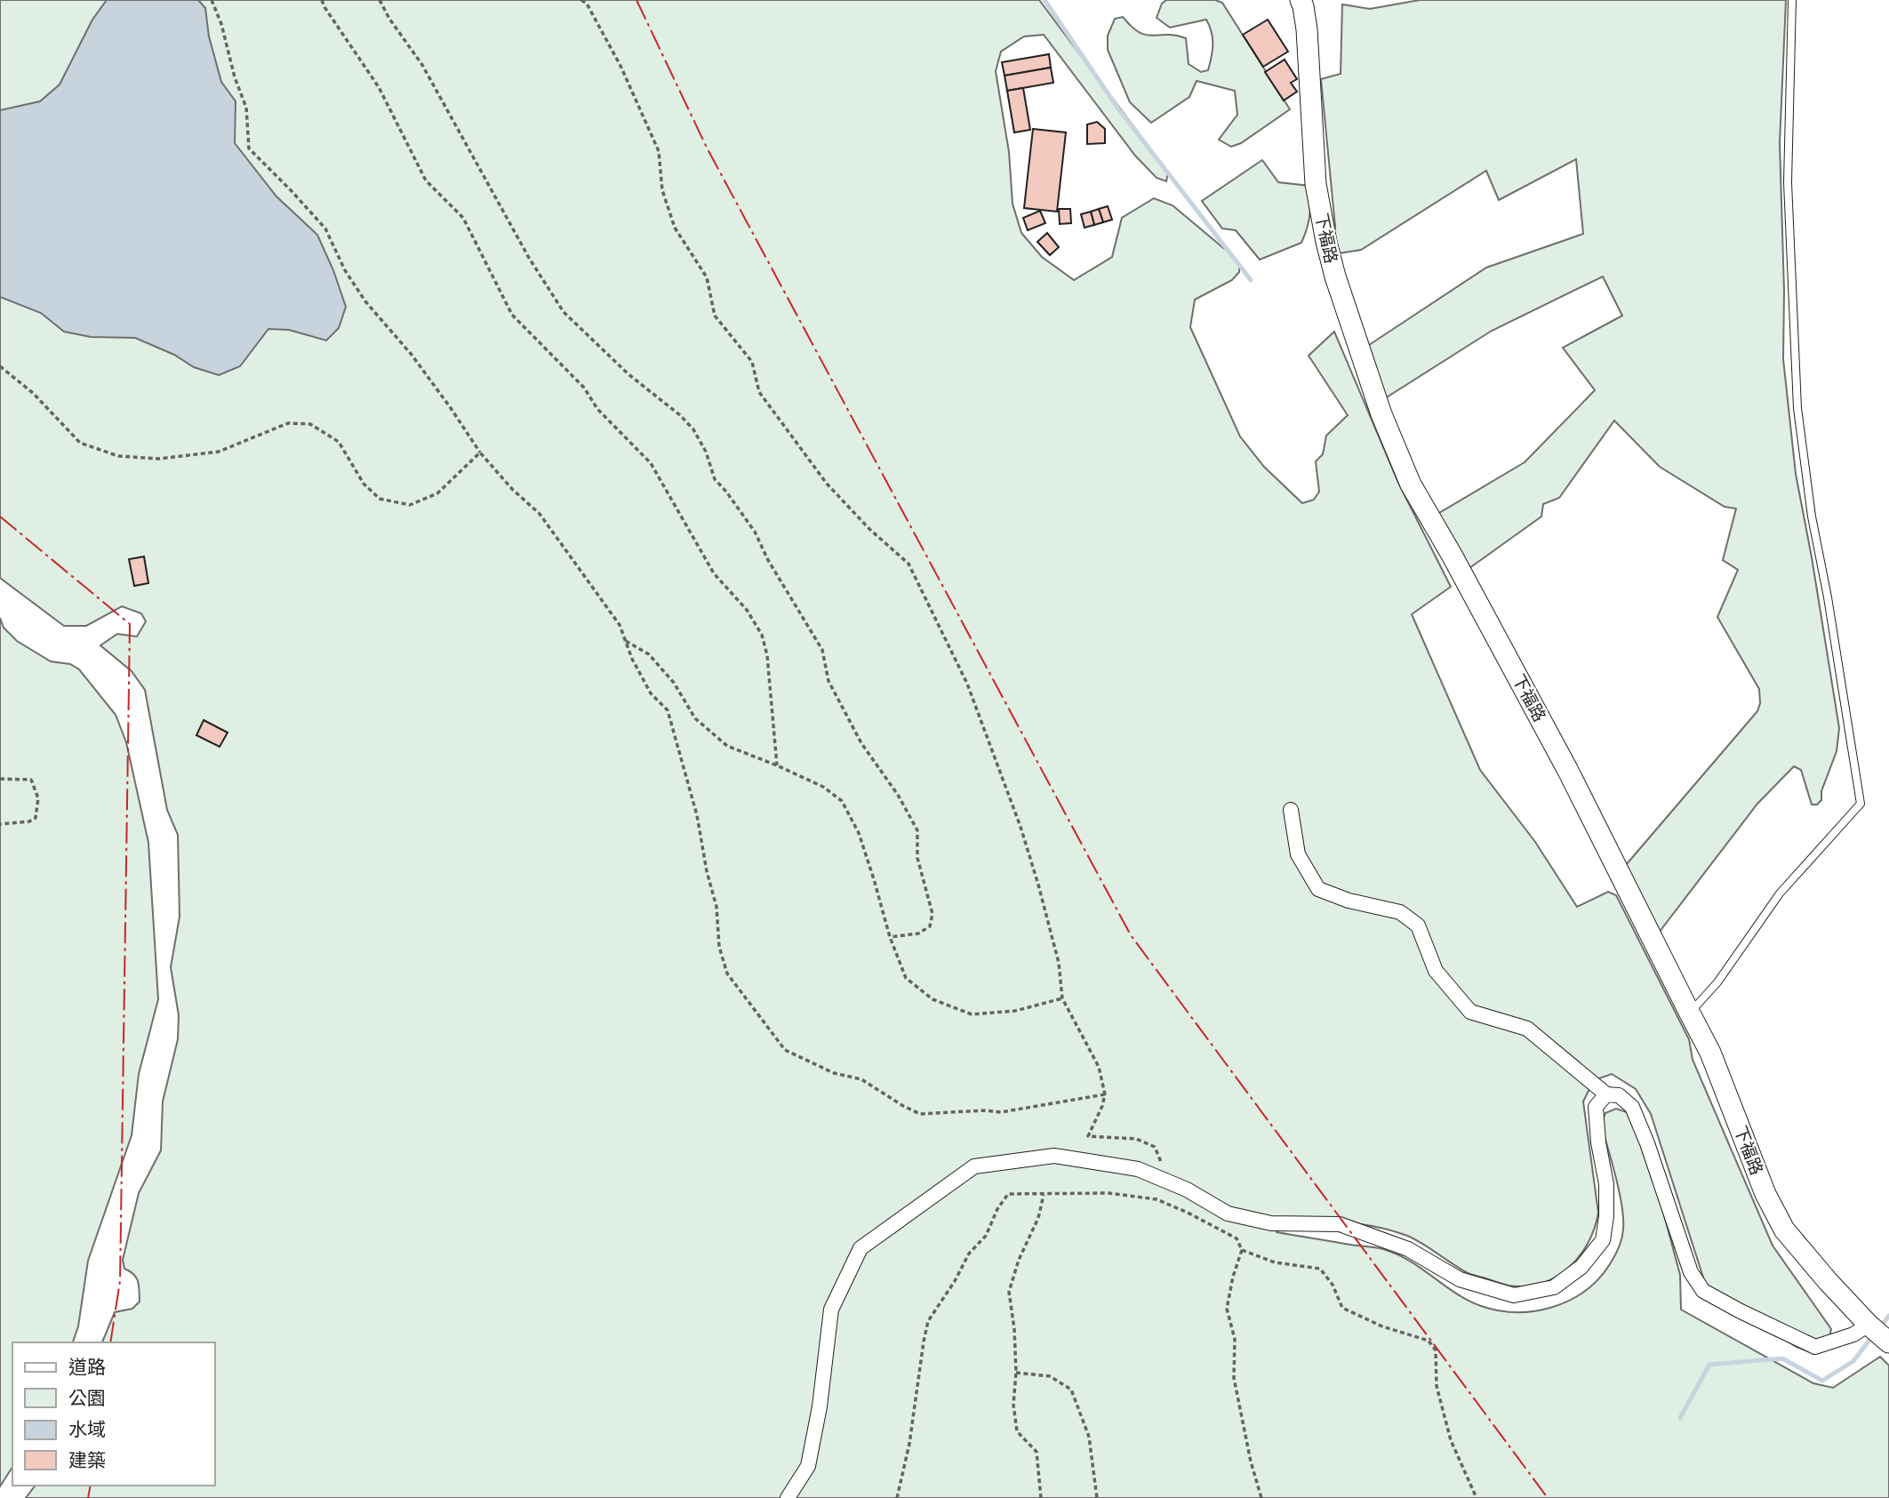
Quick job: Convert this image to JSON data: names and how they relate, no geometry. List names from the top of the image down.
{
  "streets": {
    "main road": ["下福路"]
  },
  "legend": [
    "道路",
    "公園",
    "水域",
    "建築"
  ]
}
